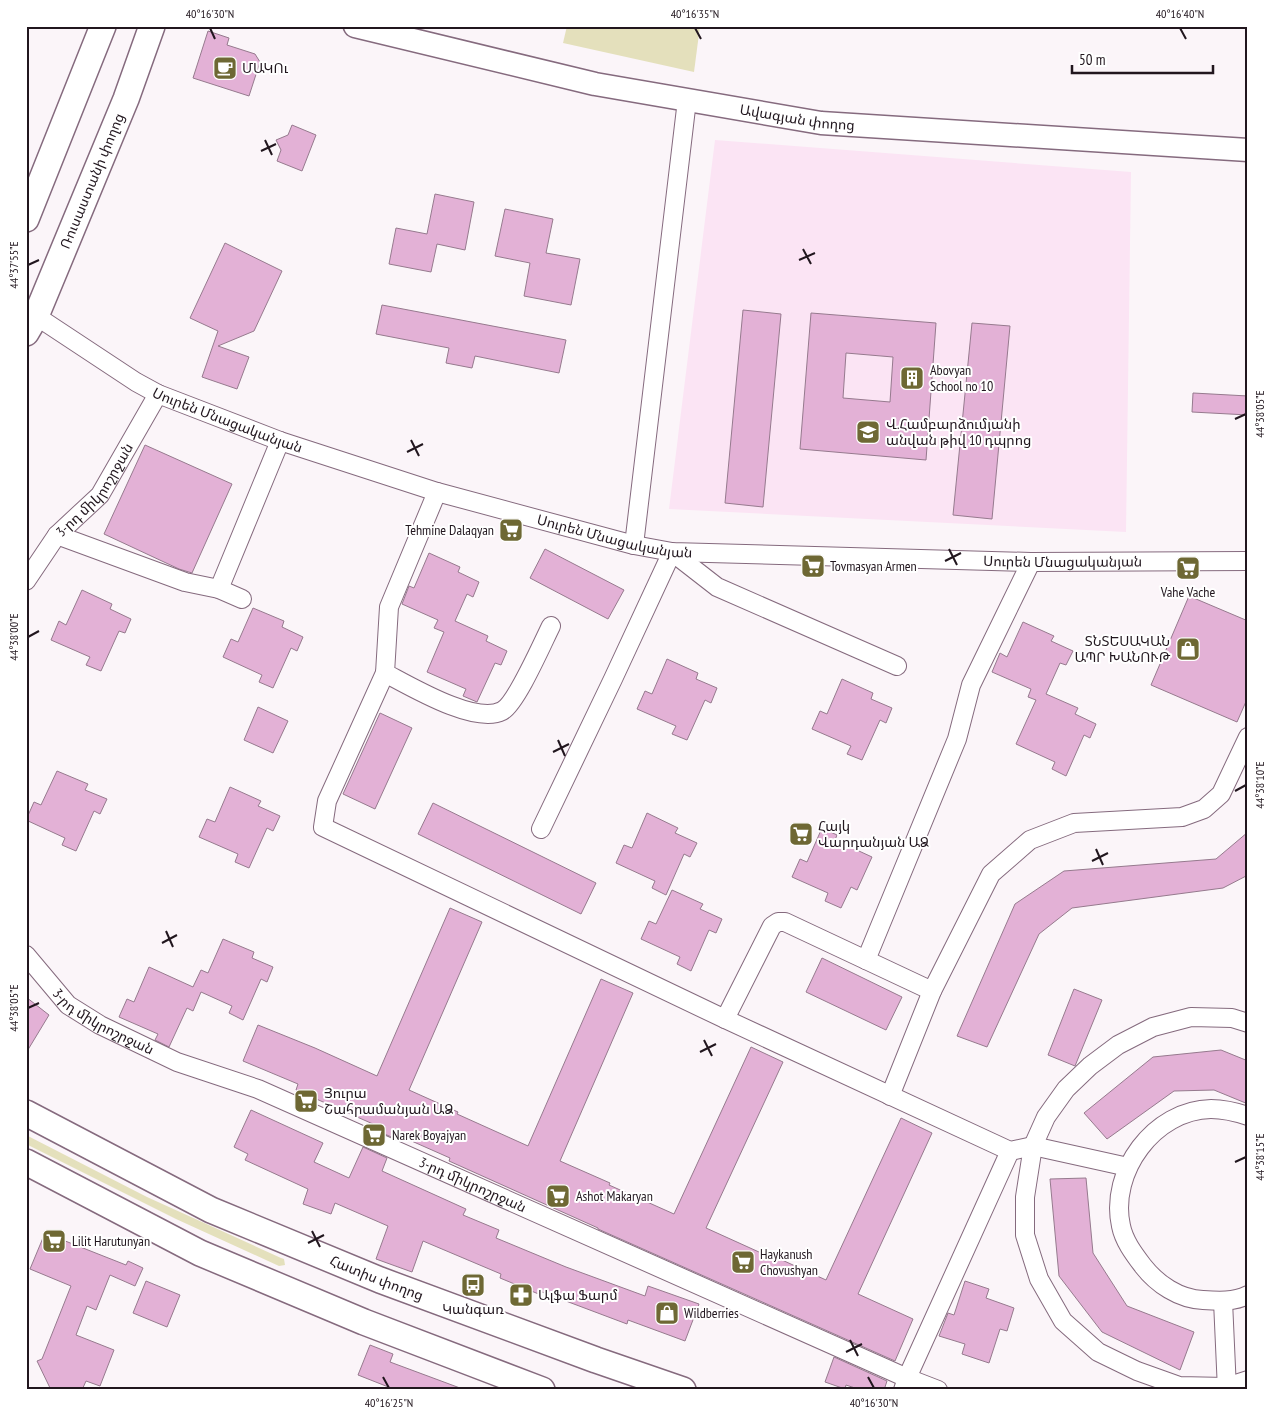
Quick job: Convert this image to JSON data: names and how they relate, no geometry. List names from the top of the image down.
{
  "streets": {
    "main road": ["Ռուսաստանի փողոց", "Հատիս փողոց"],
    "street": ["Ավագյան փողոց", "Սուրեն Մնացականյան", "3-րդ միկրոշրջան"]
  },
  "crossings": [
    ["Ռուսաստանի փողոց", "Սուրեն Մնացականյան"],
    ["Սուրեն Մնացականյան", "3-րդ միկրոշրջան"]
  ],
  "places": {
    "cafe": ["ՄԱԿՈւ"],
    "building": ["Abovyan School no 10"],
    "school or university": ["Վ.Համբարձումյանի անվան թիվ 10 դպրոց"],
    "supermarket": [
      "Tehmine Dalaqyan",
      "Tovmasyan Armen",
      "Vahe Vache",
      "Հայկ Վարդանյան ԱՁ",
      "Յուրա Շահրամանյան ԱՁ",
      "Narek Boyajyan",
      "Ashot Makaryan",
      "Lilit Harutunyan",
      "Haykanush Chovushyan"
    ],
    "shop": ["ՏՆՏԵՍԱԿԱՆ ԱՊՐ ԽԱՆՈՒԹ", "Wildberries"],
    "bus stop": ["Կանգառ"],
    "pharmacy": ["Ալֆա Ֆարմ"]
  },
  "scale_bar": "50 m",
  "coordinates": [
    "40°16'30\"N",
    "40°16'35\"N",
    "40°16'40\"N",
    "44°37'55\"E",
    "44°38'05\"E",
    "44°38'00\"E",
    "44°38'10\"E",
    "44°38'15\"E",
    "40°16'25\"N"
  ]
}
